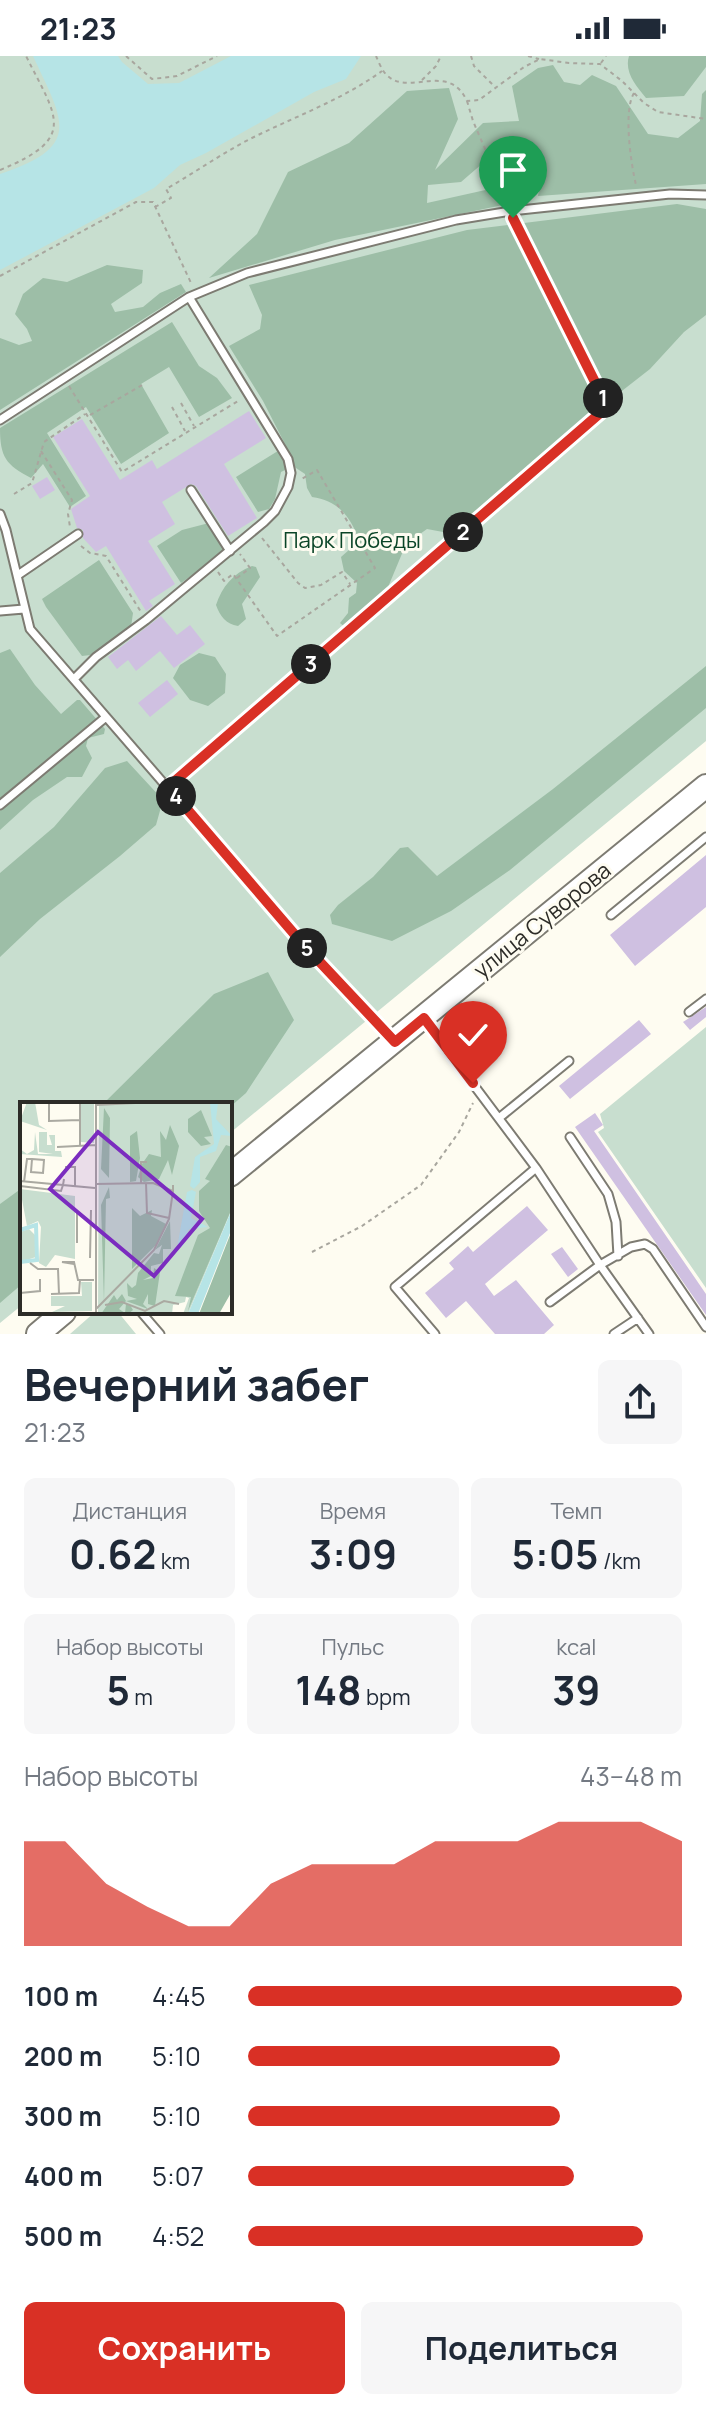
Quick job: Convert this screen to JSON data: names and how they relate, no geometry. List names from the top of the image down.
{
  "streets": {
    "main road": ["улица Суворова"]
  },
  "parks": ["Парк Победы"],
  "page": {
    "status": "21:23",
    "pins": [
      "1",
      "2",
      "3",
      "4",
      "5"
    ],
    "heading": ["Вечерний забег", "21:23"],
    "stats": [
      ["Дистанция", "0.62 km"],
      ["Время", "3:09"],
      ["Темп", "5:05 /km"],
      ["Набор высоты", "5 m"],
      ["Пульс", "148 bpm"],
      ["kcal", "39"]
    ],
    "chart": ["Набор высоты", "43–48 m"],
    "list": [
      {
        "name": "100 m",
        "note": "4:45"
      },
      {
        "name": "200 m",
        "note": "5:10"
      },
      {
        "name": "300 m",
        "note": "5:10"
      },
      {
        "name": "400 m",
        "note": "5:07"
      },
      {
        "name": "500 m",
        "note": "4:52"
      }
    ],
    "buttons": ["Сохранить", "Поделиться"]
  }
}
